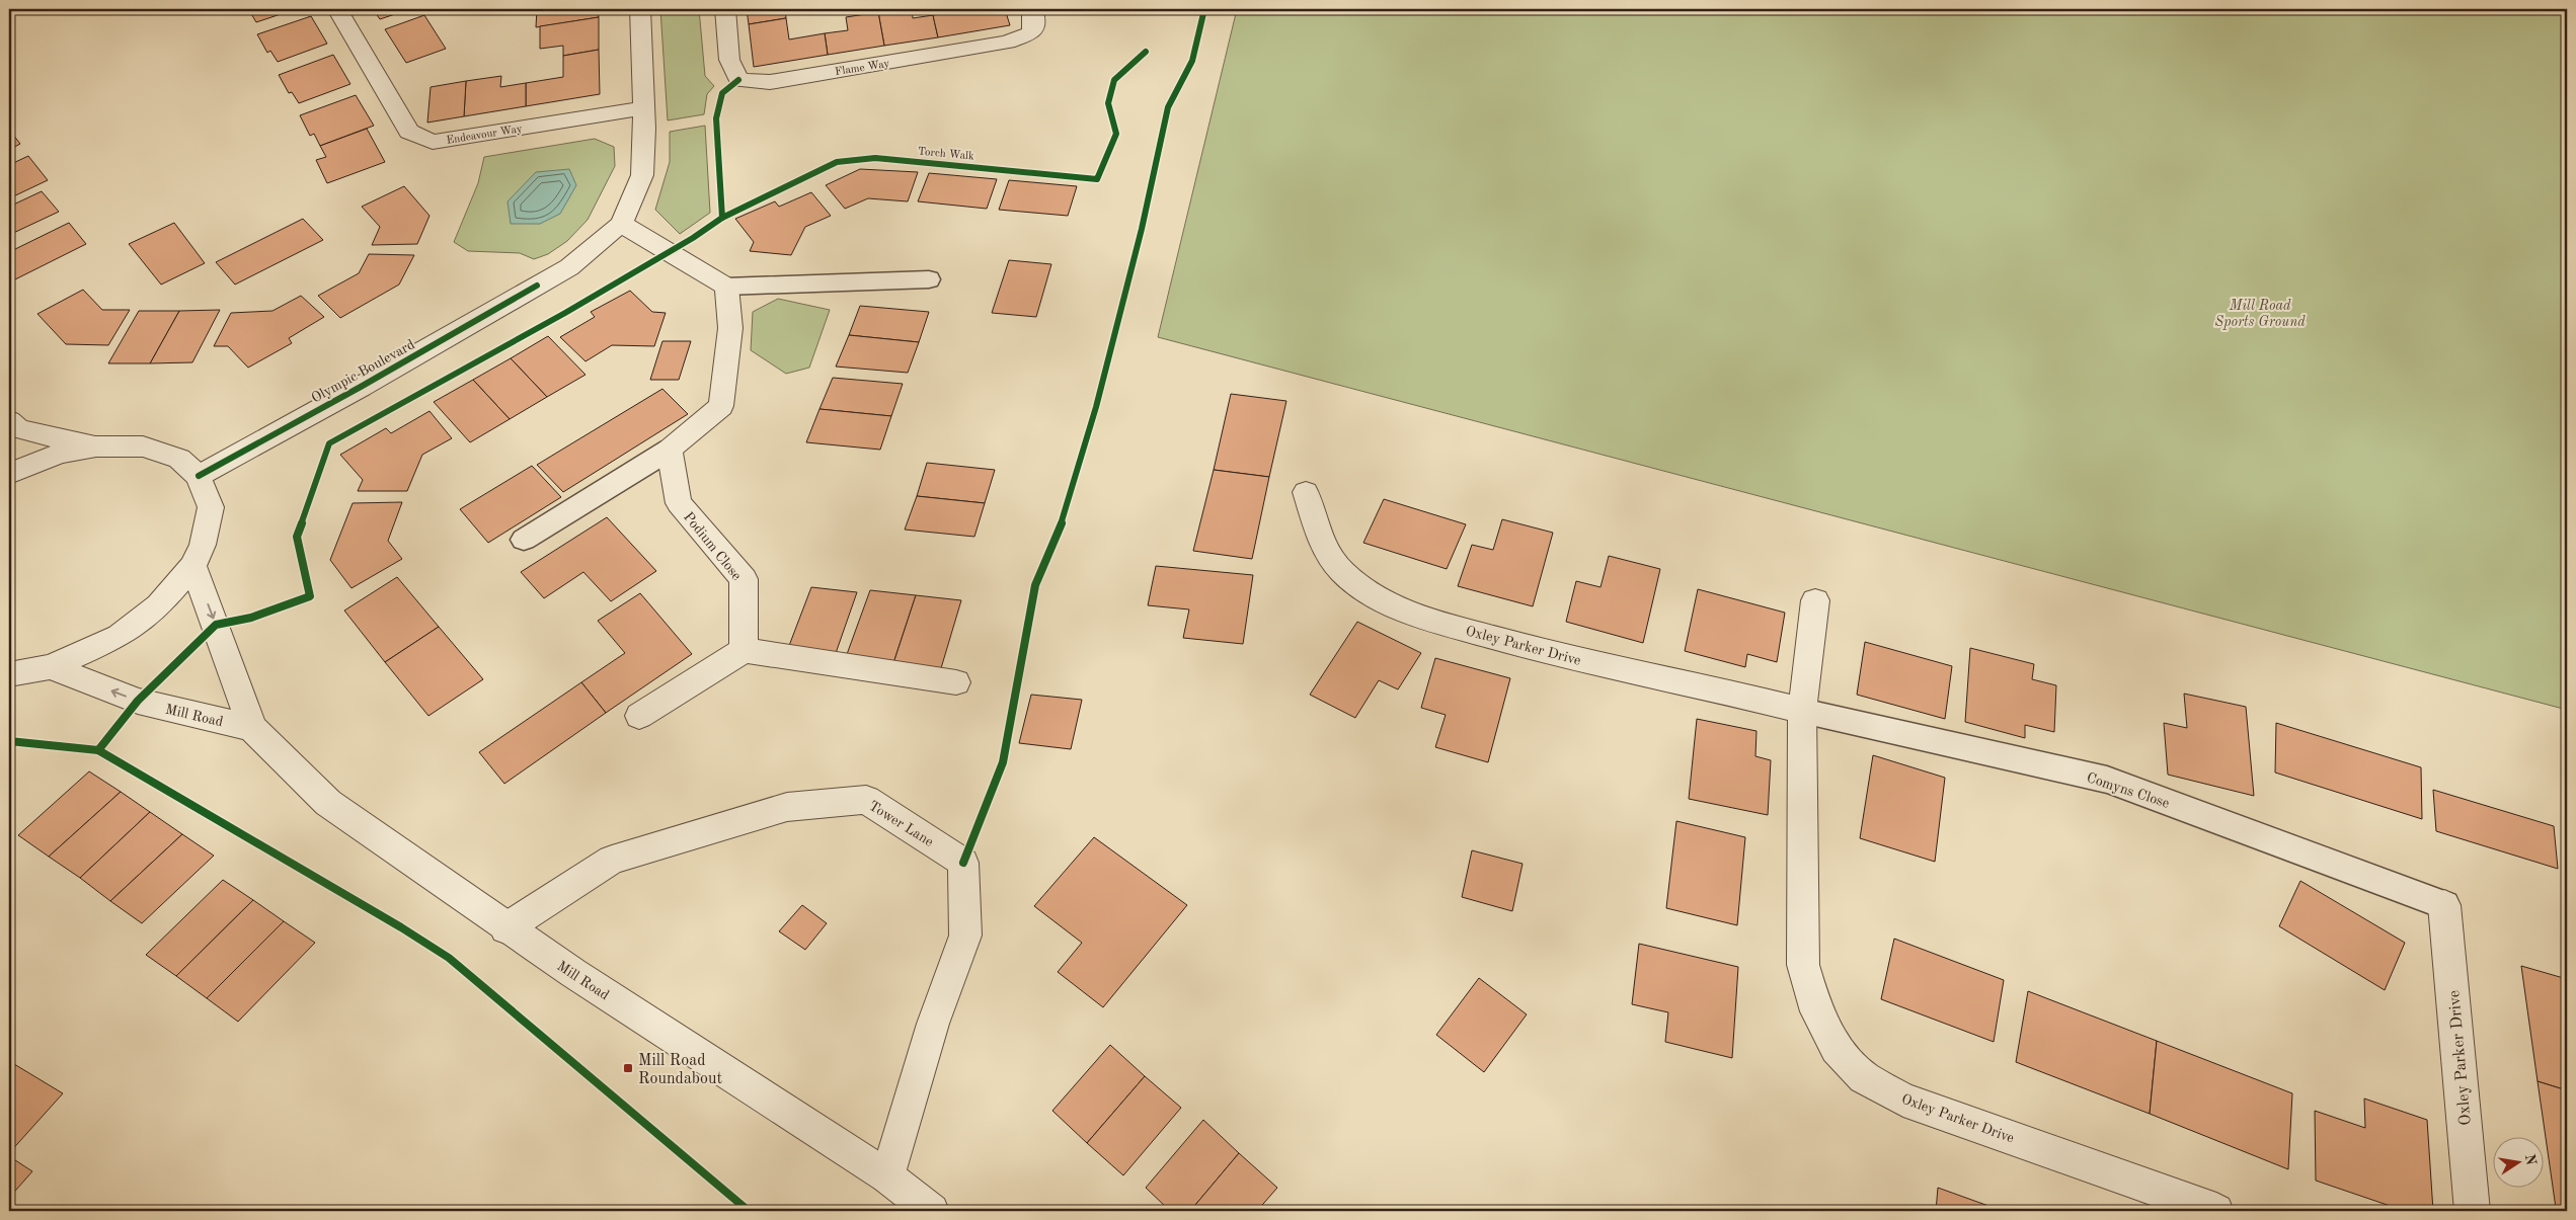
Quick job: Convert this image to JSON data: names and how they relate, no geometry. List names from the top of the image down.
{
  "streets": {
    "street": [
      "Flame Way",
      "Endeavour Way",
      "Olympic Boulevard",
      "Podium Close",
      "Oxley Parker Drive",
      "Mill Road",
      "Tower Lane"
    ],
    "lane": ["Comyns Close"],
    "cycle path": ["Torch Walk"]
  },
  "crossings": [
    ["Endeavour Way", "Olympic Boulevard"],
    ["Oxley Parker Drive", "Comyns Close"],
    ["Mill Road", "Tower Lane"]
  ],
  "parks": ["Mill Road Sports Ground"],
  "places": {
    "transit": ["Mill Road Roundabout"]
  },
  "north": "right"
}
